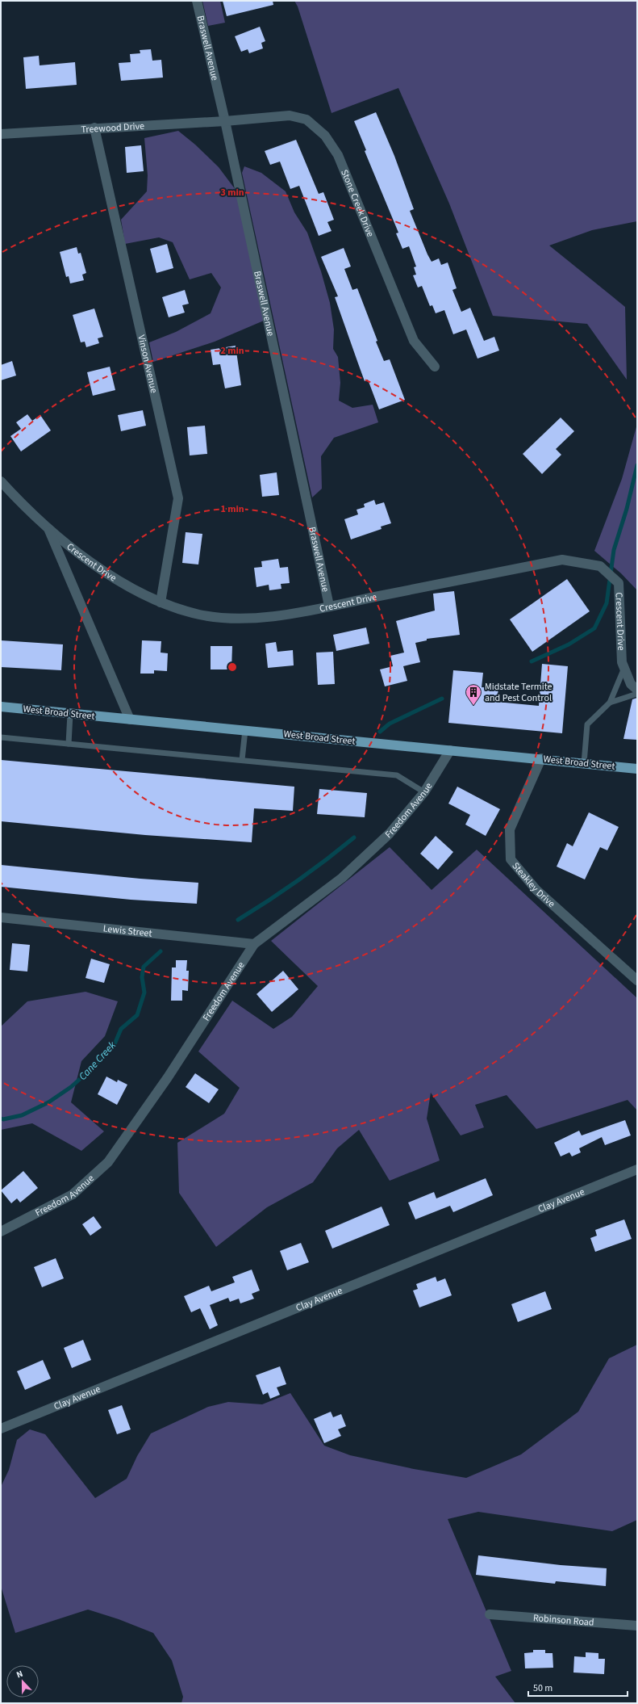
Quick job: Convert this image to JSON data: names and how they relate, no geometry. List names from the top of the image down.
{
  "streets": {
    "main road": ["West Broad Street"],
    "street": [
      "Braswell Avenue",
      "Treewood Drive",
      "Stone Creek Drive",
      "Vinson Avenue",
      "Crescent Drive",
      "Freedom Avenue",
      "Steakley Drive",
      "Lewis Street",
      "Clay Avenue",
      "Robinson Road"
    ]
  },
  "crossings": [
    ["Braswell Avenue", "Treewood Drive"],
    ["Braswell Avenue", "Stone Creek Drive"],
    ["Braswell Avenue", "Crescent Drive"],
    ["Treewood Drive", "Stone Creek Drive"],
    ["Treewood Drive", "Vinson Avenue"],
    ["Vinson Avenue", "Crescent Drive"],
    ["West Broad Street", "Freedom Avenue"],
    ["West Broad Street", "Steakley Drive"],
    ["Freedom Avenue", "Lewis Street"]
  ],
  "water": ["Cane Creek"],
  "places": {
    "building": ["Midstate Termite and Pest Control"]
  },
  "scale_bar": "50 m",
  "north": "top",
  "rings": ["3 min", "2 min", "1 min"]
}
